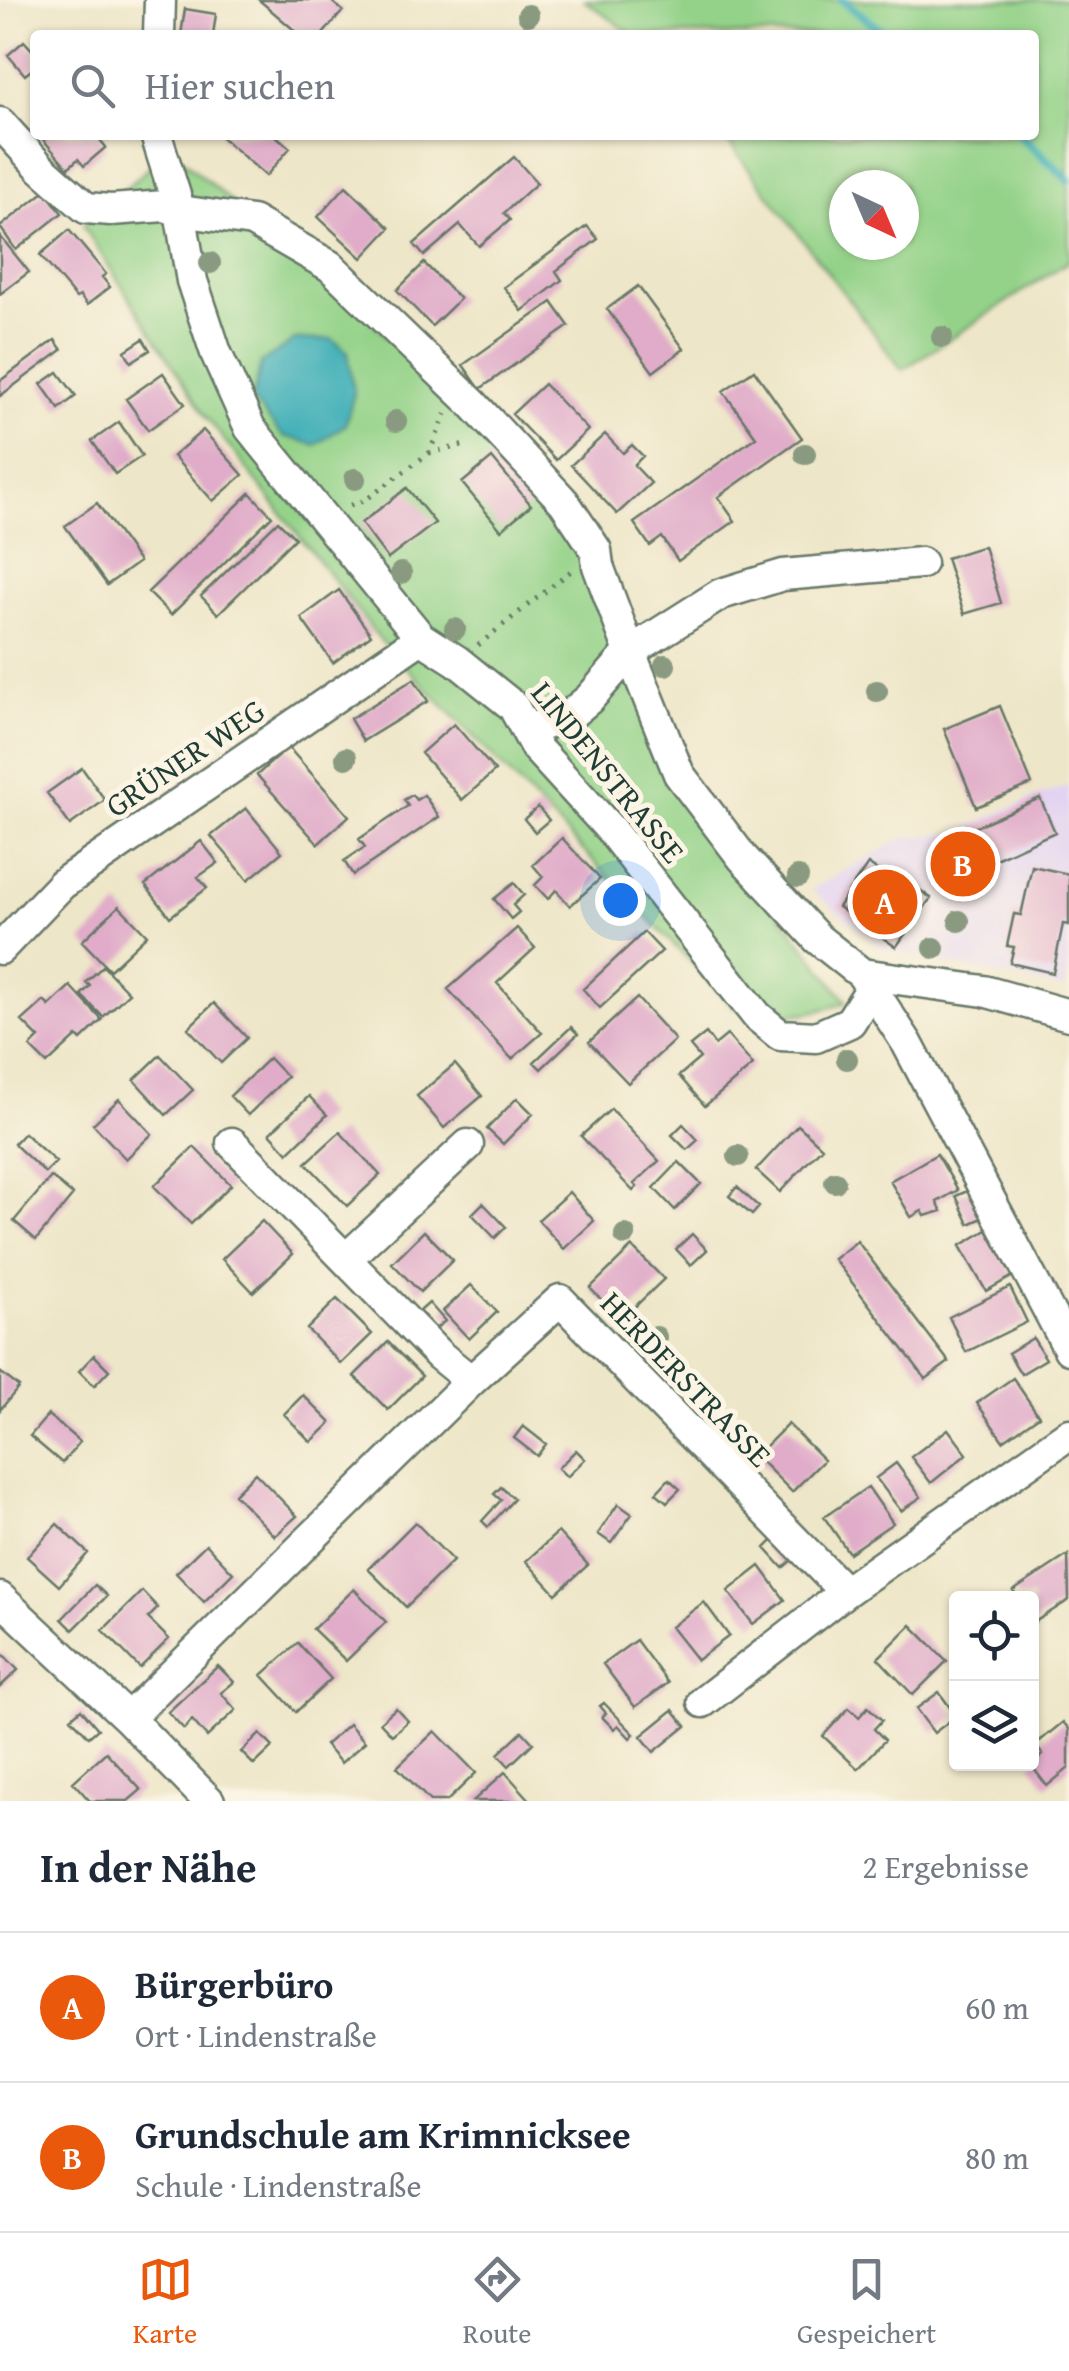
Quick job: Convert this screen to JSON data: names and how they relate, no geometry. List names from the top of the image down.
{
  "streets": {
    "street": ["GRÜNER WEG", "LINDENSTRASSE", "HERDERSTRASSE"]
  },
  "crossings": [
    ["GRÜNER WEG", "LINDENSTRASSE"]
  ],
  "north": "bottom right",
  "page": {
    "search": "Hier suchen",
    "pins": ["B", "A"],
    "heading": ["In der Nähe", "2 Ergebnisse"],
    "list": [
      {
        "mark": "A",
        "name": "Bürgerbüro",
        "note": "Ort · Lindenstraße",
        "value": "60 m"
      },
      {
        "mark": "B",
        "name": "Grundschule am Krimnicksee",
        "note": "Schule · Lindenstraße",
        "value": "80 m"
      }
    ],
    "nav": ["Karte", "Route", "Gespeichert"]
  }
}
